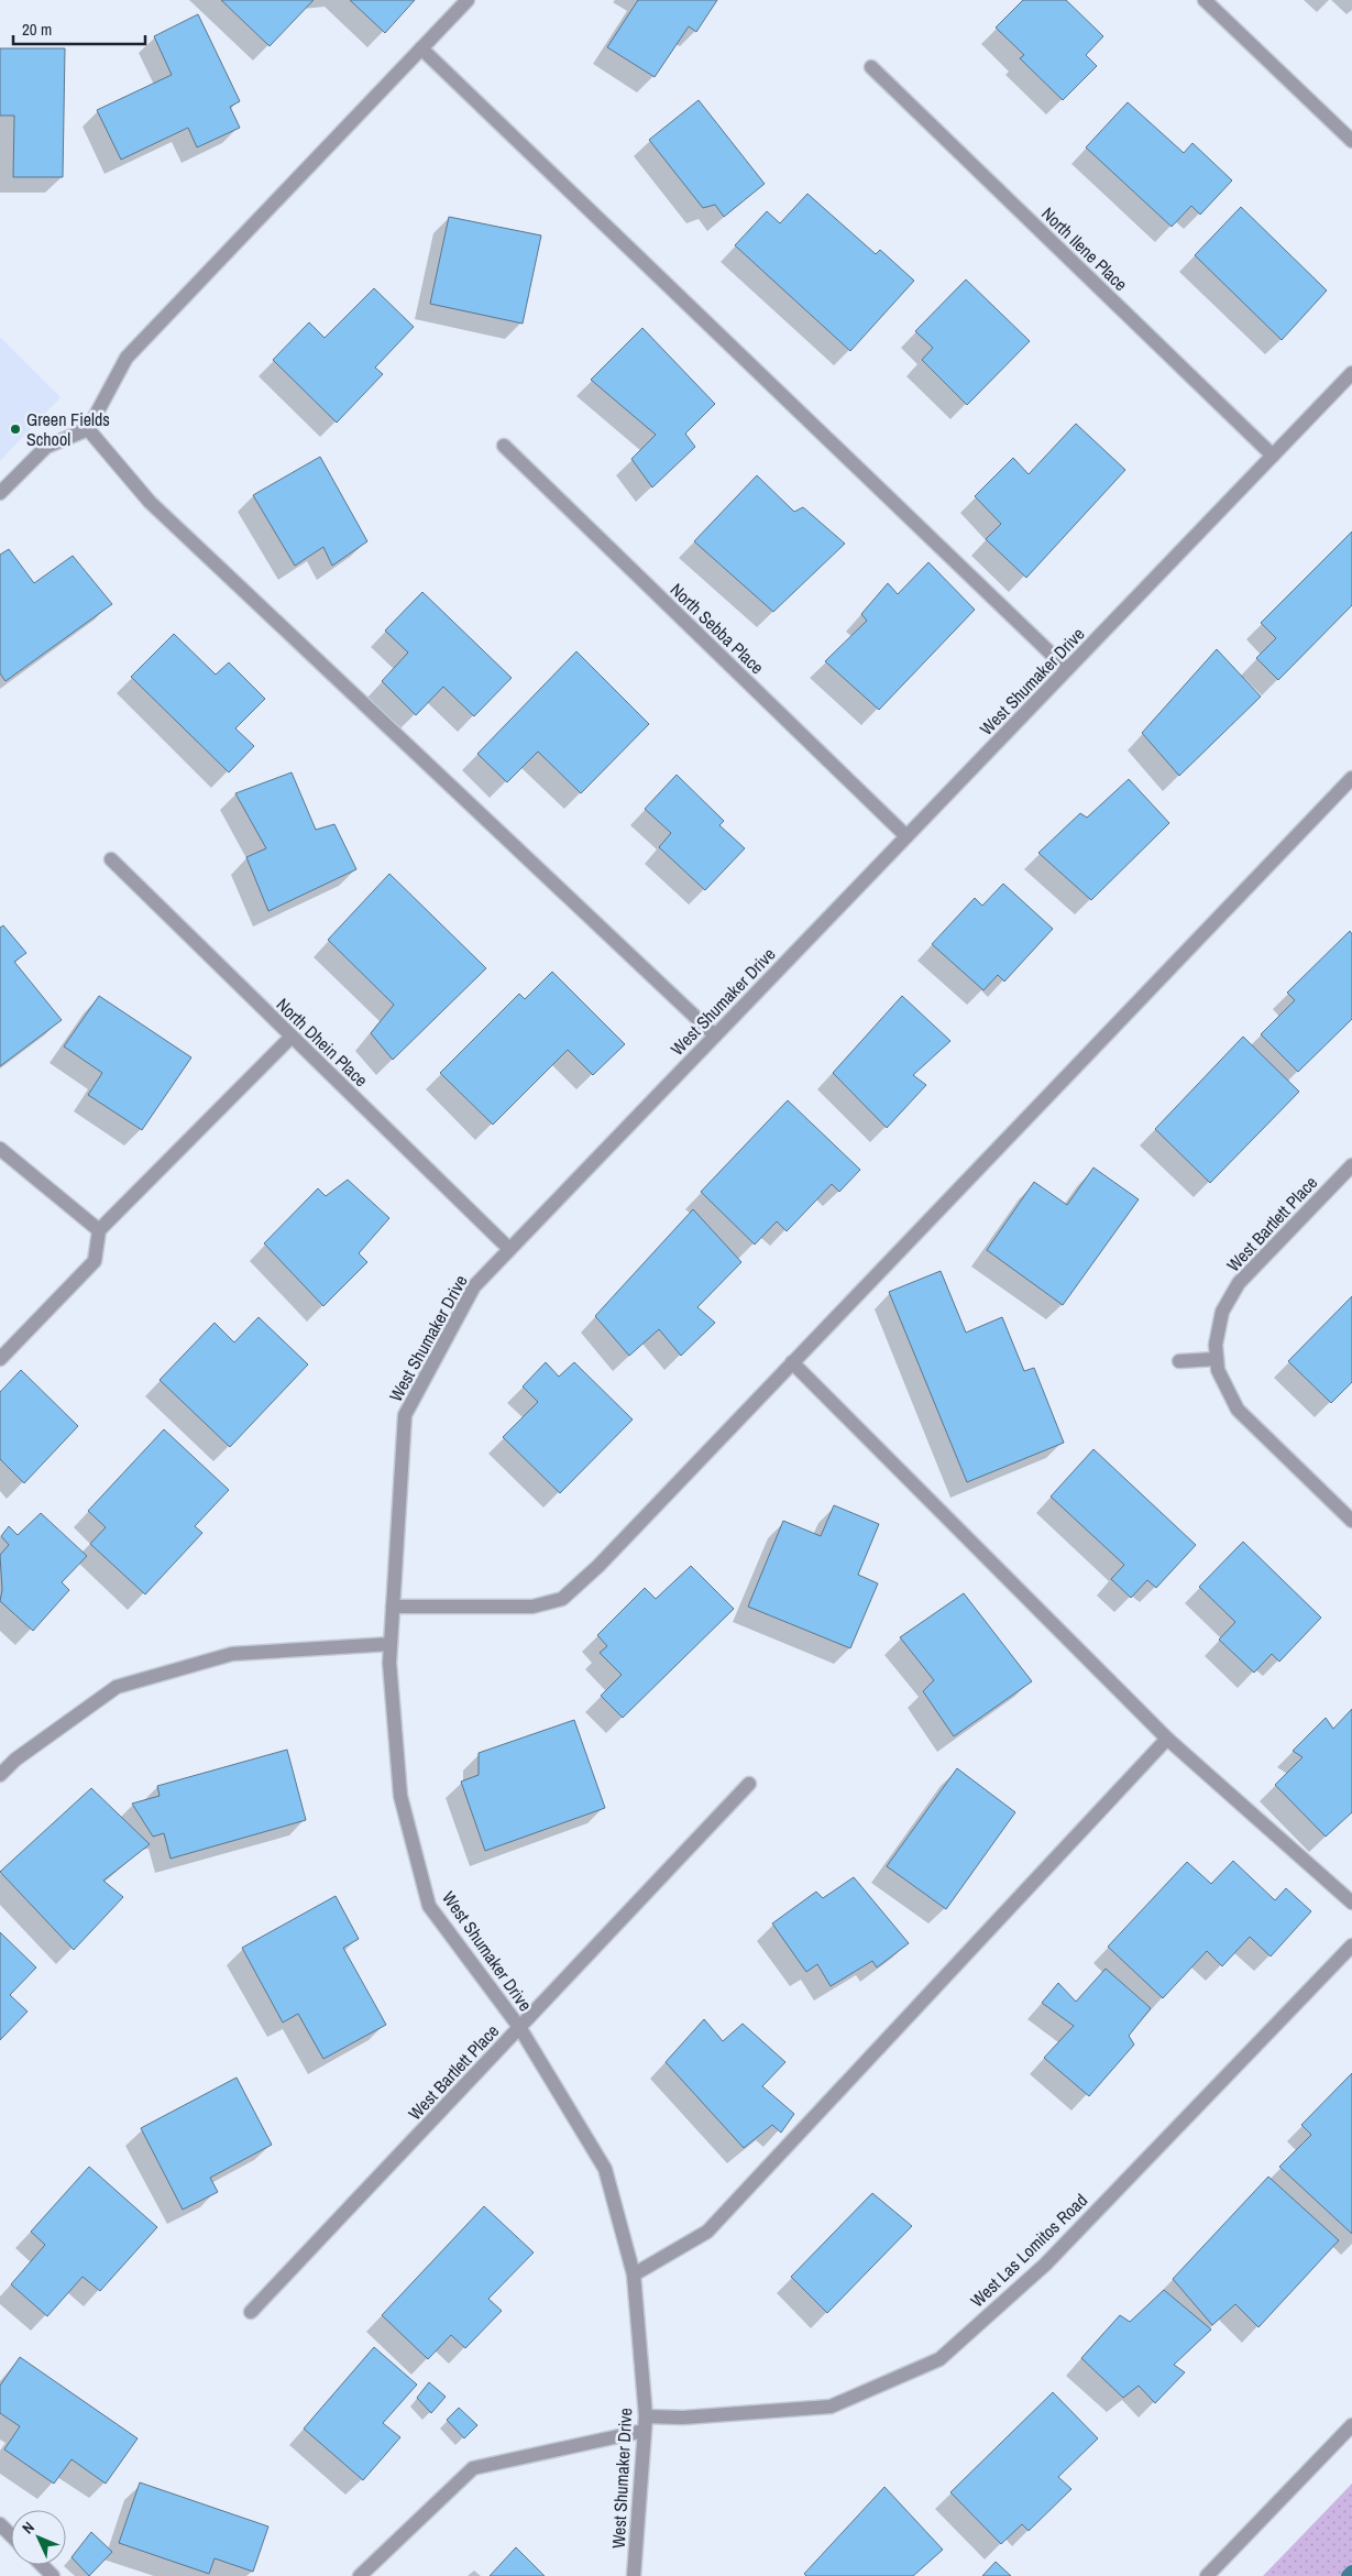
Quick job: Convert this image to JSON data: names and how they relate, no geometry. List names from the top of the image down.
{
  "streets": {
    "street": [
      "North Ilene Place",
      "North Sebba Place",
      "West Shumaker Drive",
      "North Dhein Place",
      "West Bartlett Place",
      "West Las Lomitos Road"
    ]
  },
  "crossings": [
    ["North Ilene Place", "West Shumaker Drive"],
    ["North Sebba Place", "West Shumaker Drive"],
    ["West Shumaker Drive", "North Dhein Place"],
    ["West Shumaker Drive", "West Bartlett Place"],
    ["West Shumaker Drive", "West Las Lomitos Road"]
  ],
  "places": ["Green Fields School"],
  "scale_bar": "20 m",
  "north": "top left"
}
